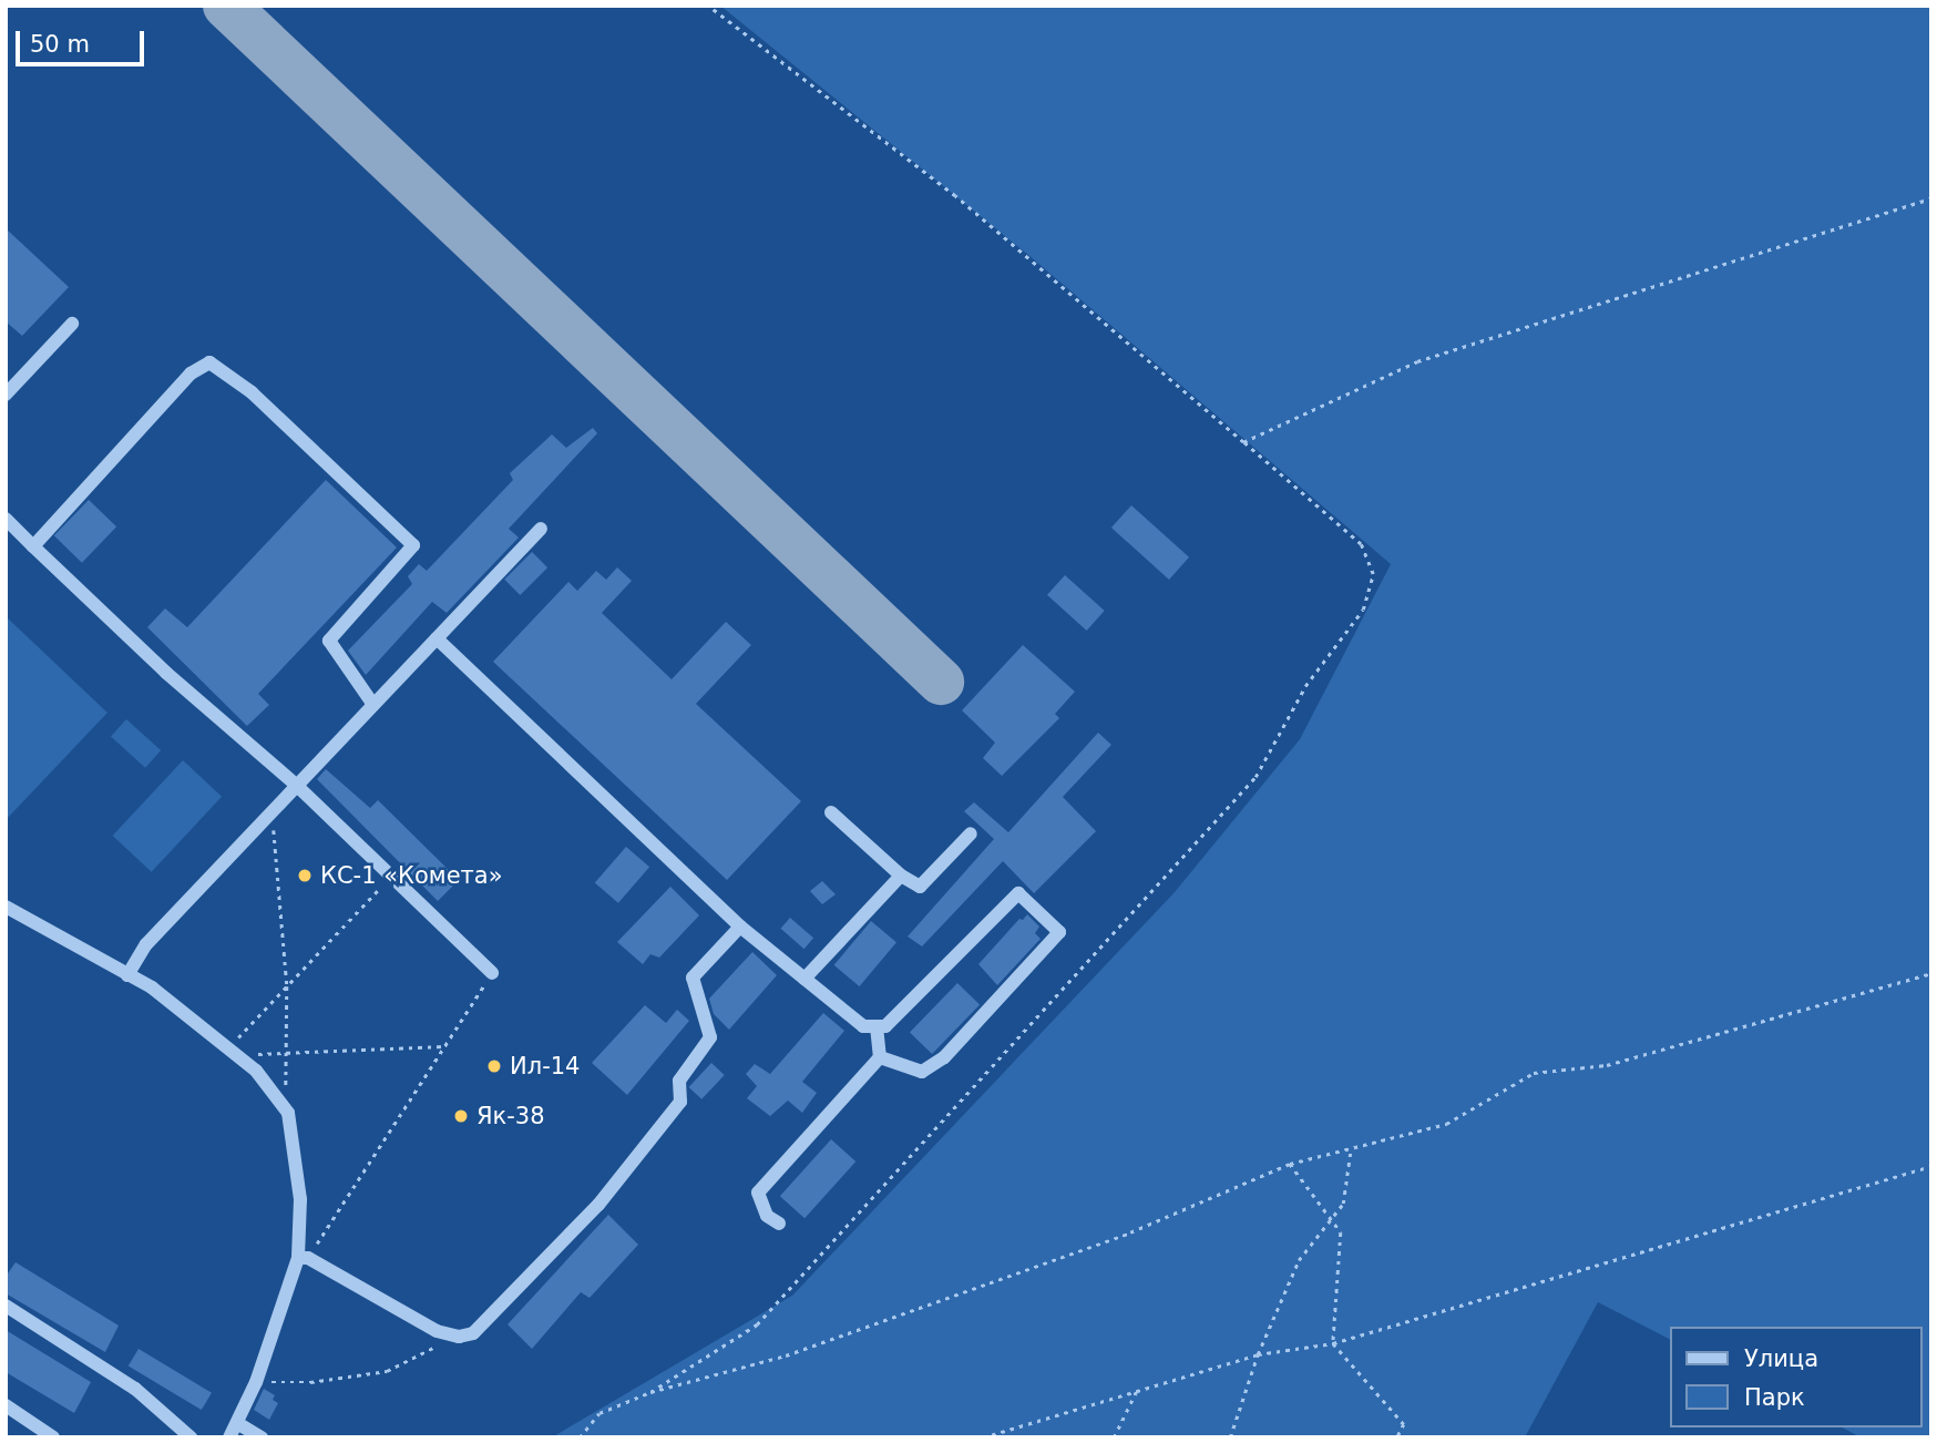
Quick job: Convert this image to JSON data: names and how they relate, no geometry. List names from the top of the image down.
{
  "places": ["КС-1 «Комета»", "Ил-14", "Як-38"],
  "legend": ["Улица", "Парк"],
  "scale_bar": "50 m"
}
